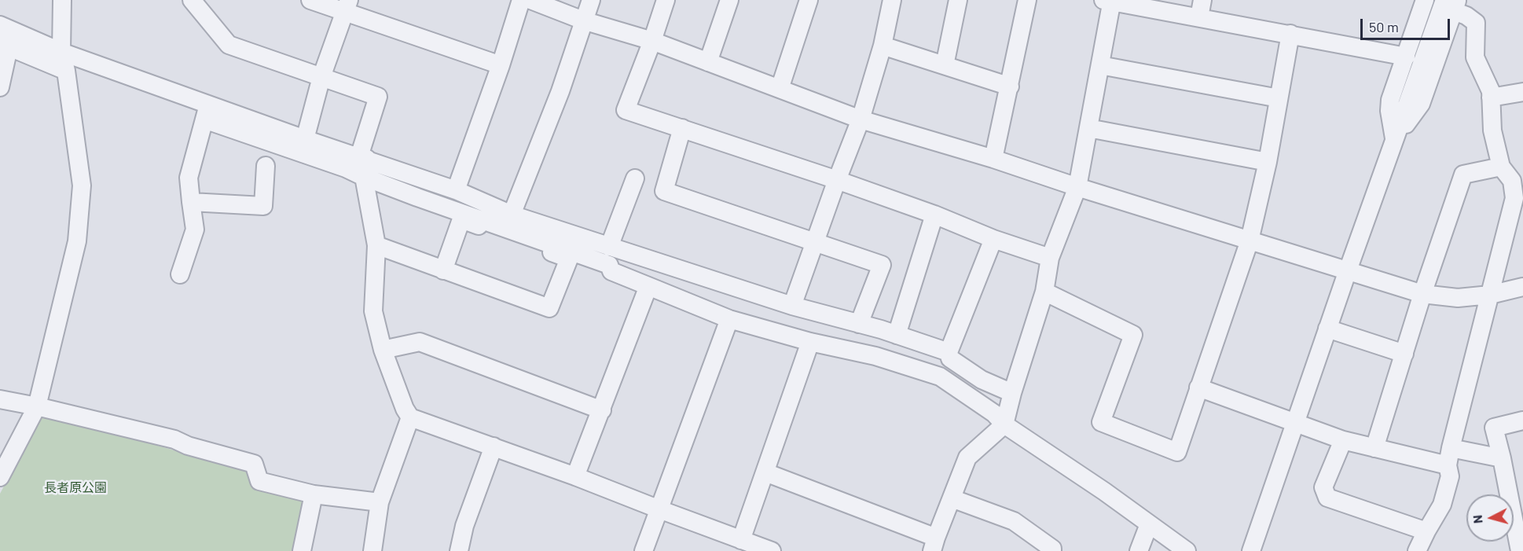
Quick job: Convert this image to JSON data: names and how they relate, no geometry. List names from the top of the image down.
{
  "parks": ["長者原公園"],
  "scale_bar": "50 m",
  "north": "left"
}
